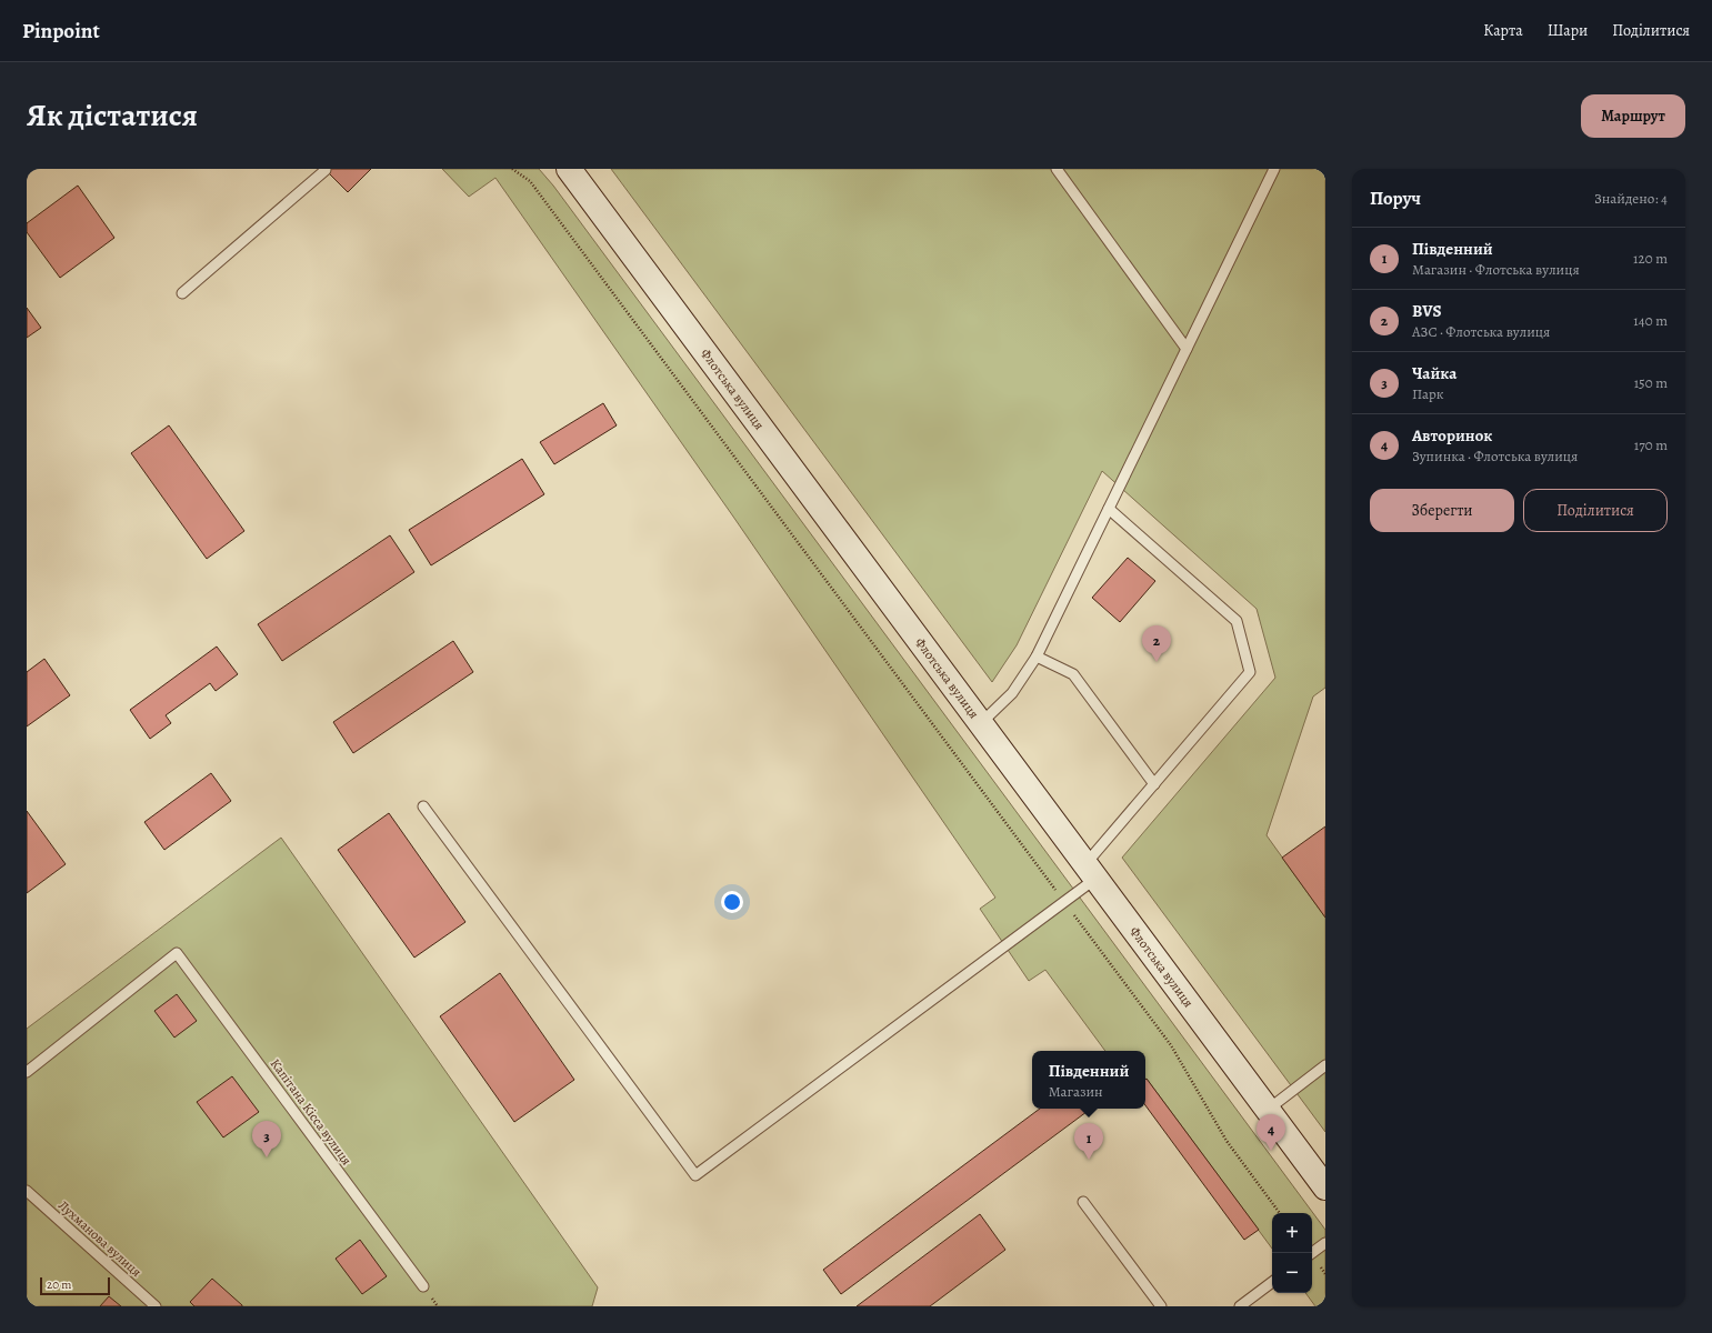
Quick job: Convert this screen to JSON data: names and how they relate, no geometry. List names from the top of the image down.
{
  "streets": {
    "street": ["Флотська вулиця"],
    "lane": ["Капітана Кісса вулиця", "Лухманова вулиця"]
  },
  "scale_bar": "20 m",
  "page": {
    "header": "Pinpoint",
    "nav": ["Карта", "Шари", "Поділитися"],
    "title": "Як дістатися",
    "buttons": [
      "Маршрут",
      ["Зберегти", "Поділитися"]
    ],
    "heading": ["Поруч", "Знайдено: 4"],
    "list": [
      {
        "mark": "1",
        "name": "Південний",
        "note": "Магазин · Флотська вулиця",
        "value": "120 m"
      },
      {
        "mark": "2",
        "name": "BVS",
        "note": "АЗС · Флотська вулиця",
        "value": "140 m"
      },
      {
        "mark": "3",
        "name": "Чайка",
        "note": "Парк",
        "value": "150 m"
      },
      {
        "mark": "4",
        "name": "Авторинок",
        "note": "Зупинка · Флотська вулиця",
        "value": "170 m"
      }
    ],
    "pins": [
      "2",
      "4",
      "3",
      "1"
    ],
    "popup": ["Південний", "Магазин"],
    "map_buttons": ["+", "−"],
    "scale": "20 m"
  }
}
